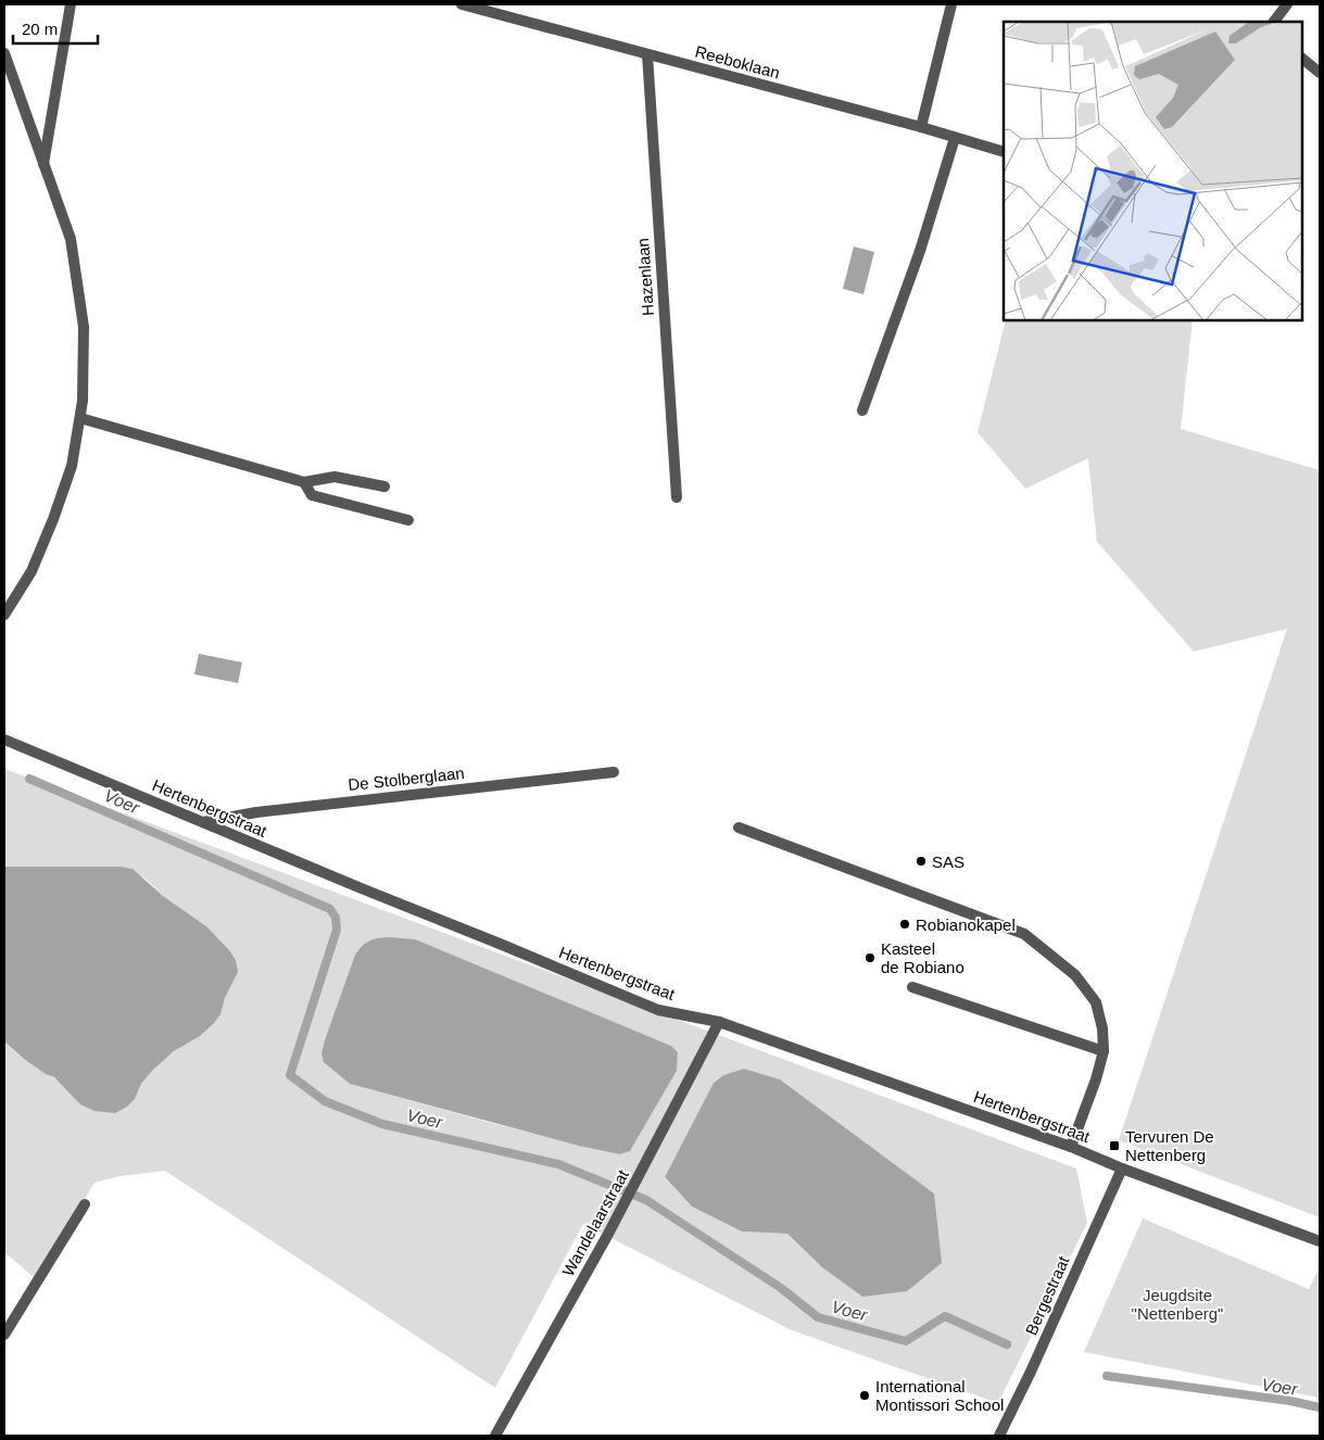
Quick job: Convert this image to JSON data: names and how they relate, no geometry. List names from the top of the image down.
{
  "streets": {
    "street": [
      "Reeboklaan",
      "Hazenlaan",
      "De Stolberglaan",
      "Hertenbergstraat",
      "Wandelaarstraat",
      "Bergestraat"
    ]
  },
  "crossings": [
    ["Reeboklaan", "Hazenlaan"],
    ["De Stolberglaan", "Hertenbergstraat"],
    ["Hertenbergstraat", "Wandelaarstraat"],
    ["Hertenbergstraat", "Bergestraat"]
  ],
  "water": ["Voer"],
  "parks": ["Jeugdsite \"Nettenberg\""],
  "places": {
    "other": [
      "SAS",
      "Robianokapel",
      "Kasteel de Robiano",
      "International Montissori School"
    ],
    "transit": ["Tervuren De Nettenberg"]
  },
  "scale_bar": "20 m"
}
